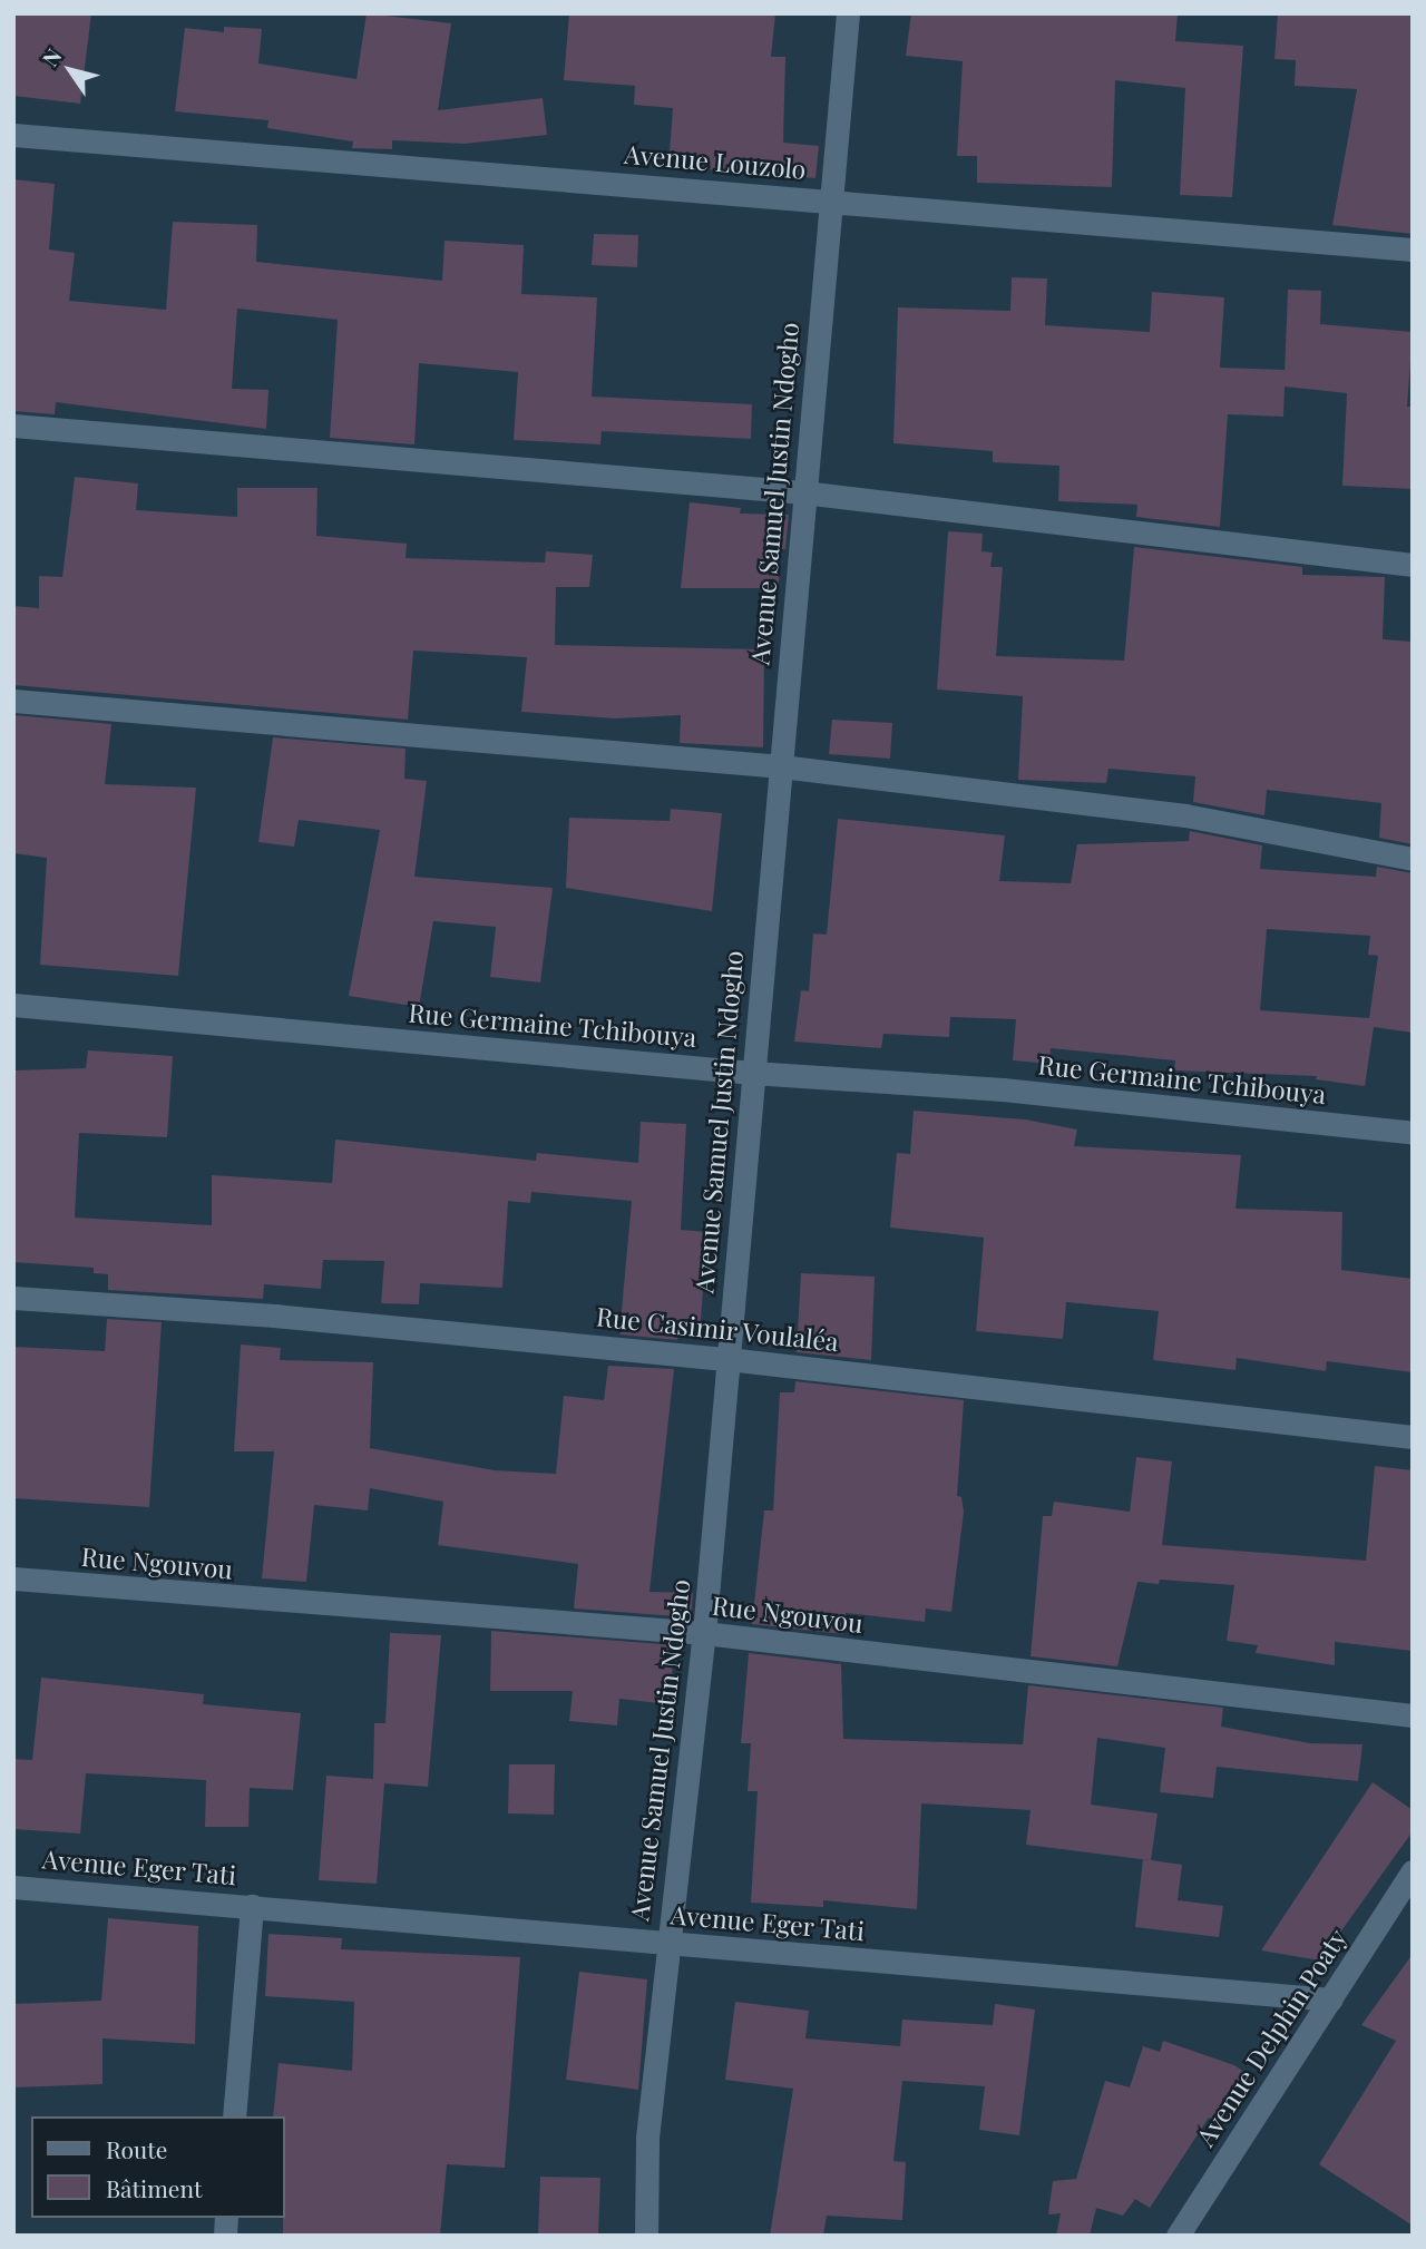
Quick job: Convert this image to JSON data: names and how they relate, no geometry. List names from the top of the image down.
{
  "streets": {
    "street": [
      "Avenue Louzolo",
      "Avenue Samuel Justin Ndogho",
      "Rue Germaine Tchibouya",
      "Rue Casimir Voulaléa",
      "Rue Ngouvou",
      "Avenue Eger Tati",
      "Avenue Delphin Poaty"
    ]
  },
  "crossings": [
    ["Avenue Louzolo", "Avenue Samuel Justin Ndogho"],
    ["Avenue Samuel Justin Ndogho", "Rue Germaine Tchibouya"],
    ["Avenue Samuel Justin Ndogho", "Rue Casimir Voulaléa"],
    ["Avenue Samuel Justin Ndogho", "Rue Ngouvou"],
    ["Avenue Samuel Justin Ndogho", "Avenue Eger Tati"],
    ["Avenue Eger Tati", "Avenue Delphin Poaty"]
  ],
  "legend": ["Route", "Bâtiment"],
  "north": "top left"
}
